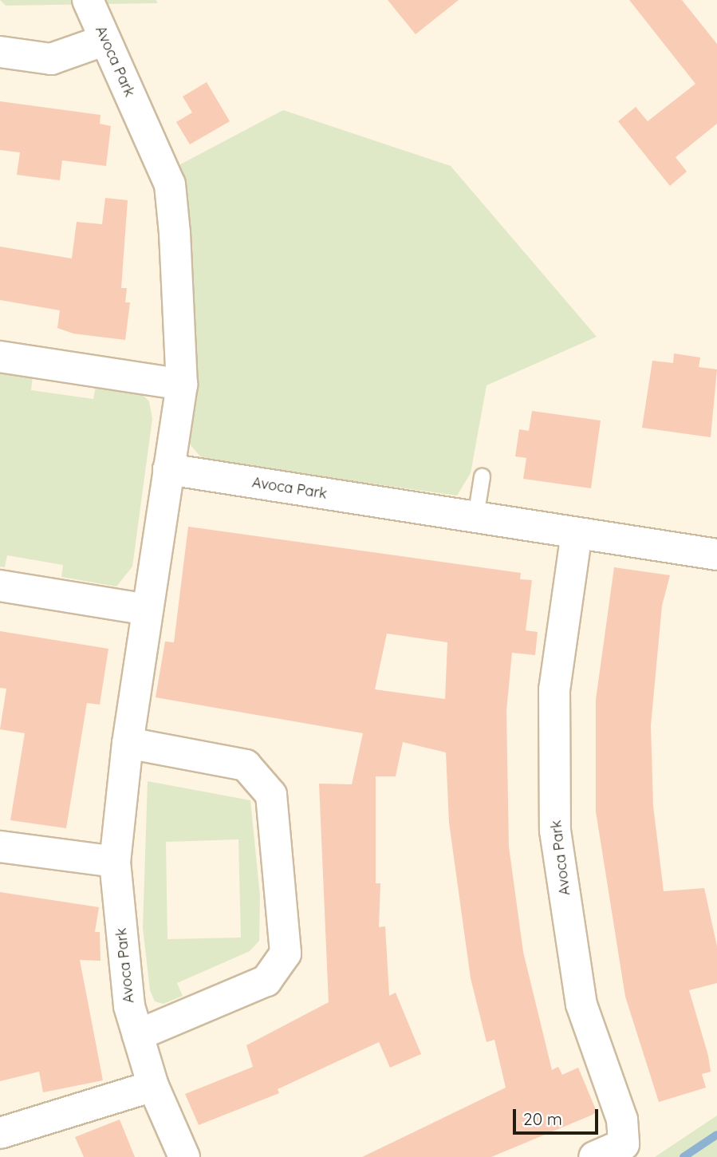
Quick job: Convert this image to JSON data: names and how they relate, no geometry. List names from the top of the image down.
{
  "streets": {
    "street": ["Avoca Park"]
  },
  "scale_bar": "20 m"
}
